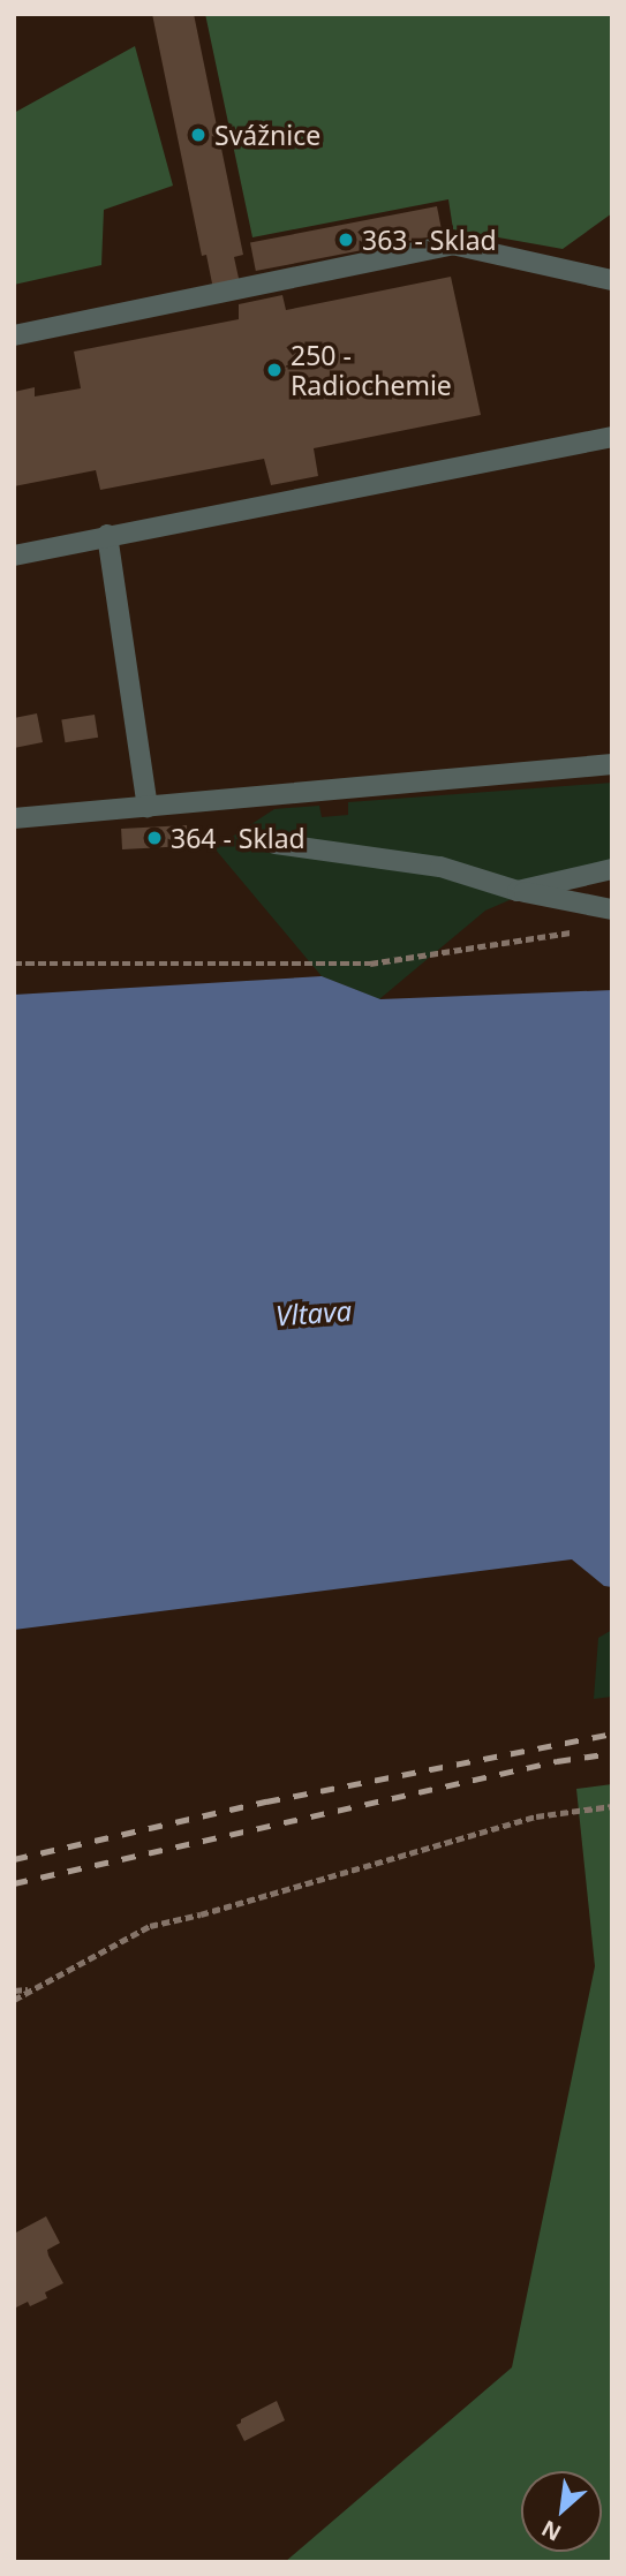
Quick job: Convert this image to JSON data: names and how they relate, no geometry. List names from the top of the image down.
{
  "water": ["Vltava"],
  "places": [
    "Svážnice",
    "363 - Sklad",
    "250 - Radiochemie",
    "364 - Sklad"
  ],
  "north": "bottom left"
}
